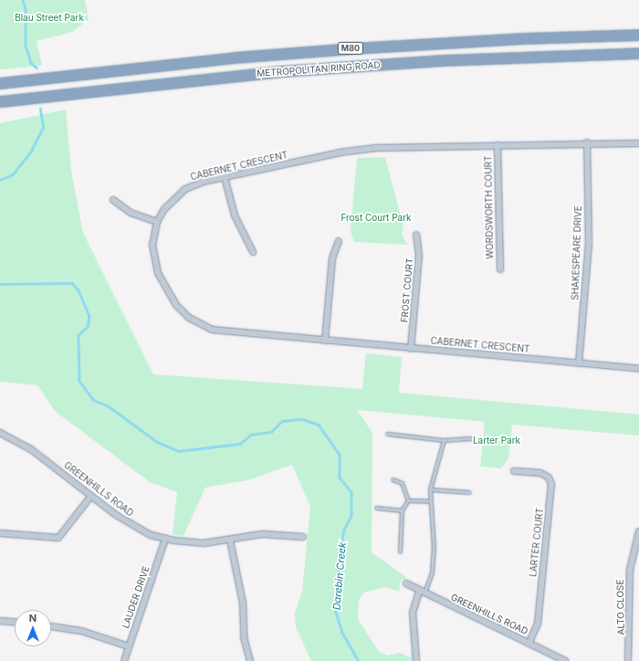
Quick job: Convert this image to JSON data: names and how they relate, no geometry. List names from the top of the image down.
{
  "streets": {
    "highway": ["M80", "METROPOLITAN RING ROAD"],
    "street": [
      "CABERNET CRESCENT",
      "WORDSWORTH COURT",
      "SHAKESPEARE DRIVE",
      "FROST COURT",
      "GREENHILLS ROAD",
      "LARTER COURT",
      "LAUDER DRIVE",
      "ALTO CLOSE"
    ]
  },
  "crossings": [
    ["CABERNET CRESCENT", "WORDSWORTH COURT"],
    ["CABERNET CRESCENT", "SHAKESPEARE DRIVE"],
    ["CABERNET CRESCENT", "FROST COURT"],
    ["GREENHILLS ROAD", "LARTER COURT"],
    ["GREENHILLS ROAD", "LAUDER DRIVE"]
  ],
  "water": ["Darebin Creek"],
  "parks": ["Blau Street Park", "Frost Court Park", "Larter Park"],
  "north": "top"
}
